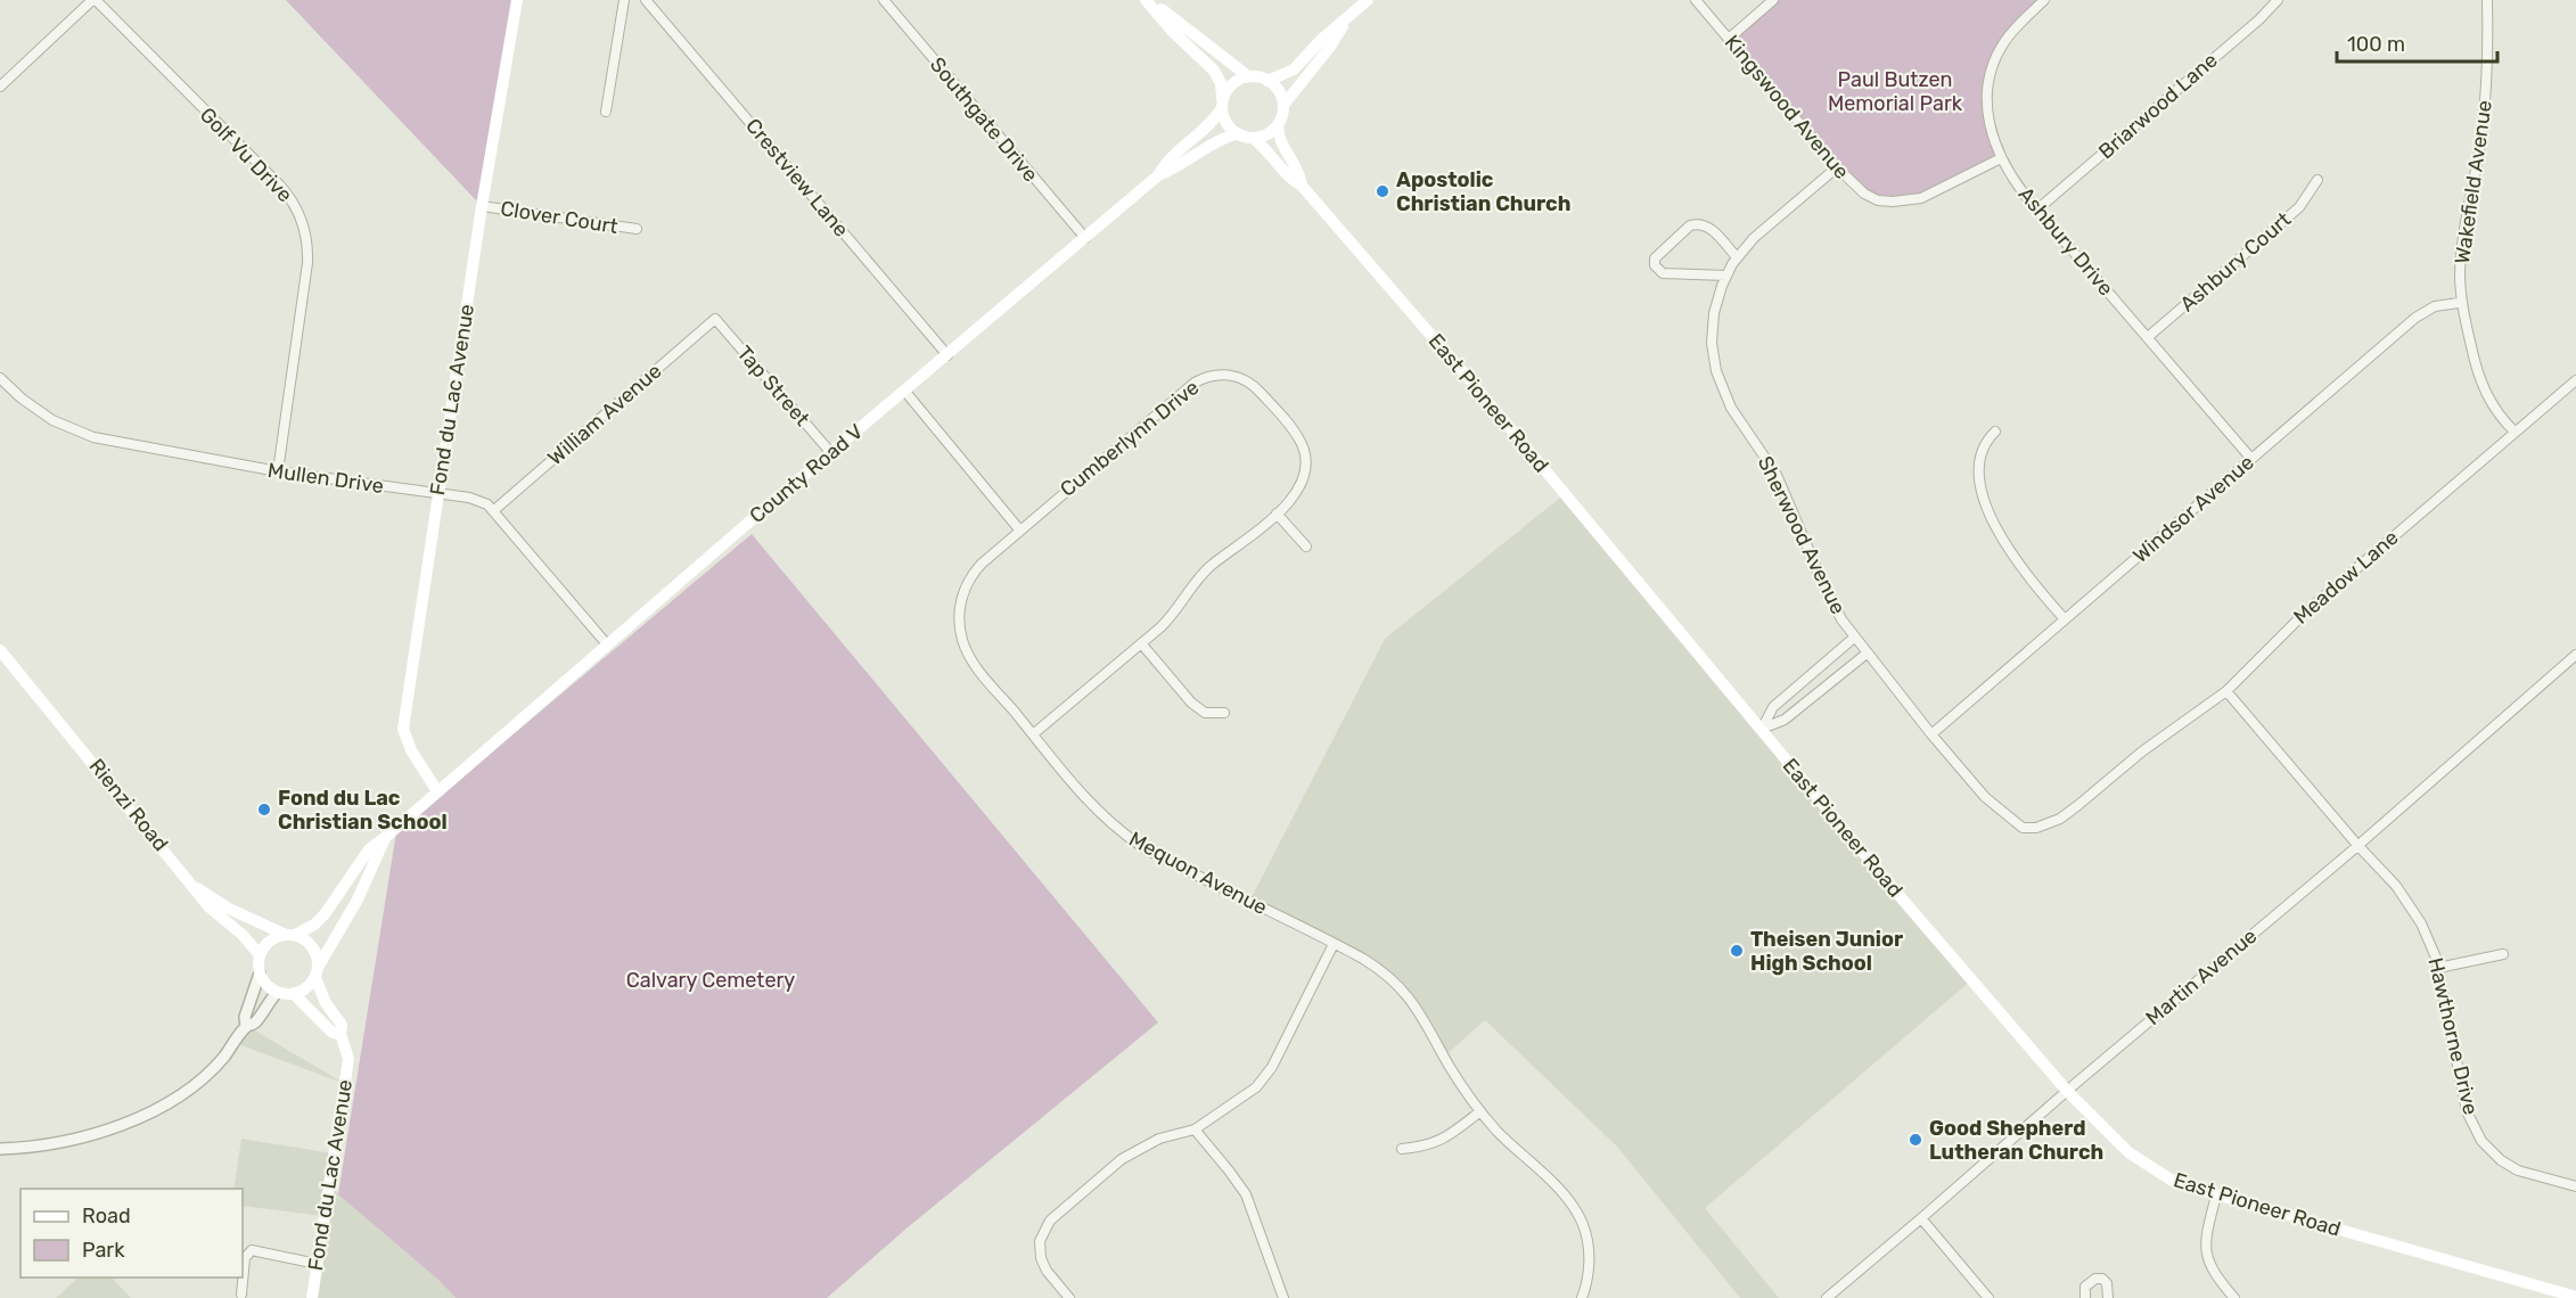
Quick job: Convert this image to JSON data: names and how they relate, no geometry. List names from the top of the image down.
{
  "streets": {
    "main road": [
      "Fond du Lac Avenue",
      "East Pioneer Road",
      "County Road V",
      "Rienzi Road"
    ],
    "street": [
      "Briarwood Lane",
      "Kingswood Avenue",
      "Southgate Drive",
      "Golf Vu Drive",
      "Crestview Lane",
      "Wakefield Avenue",
      "Clover Court",
      "Ashbury Drive",
      "Ashbury Court",
      "Tap Street",
      "William Avenue",
      "Cumberlynn Drive",
      "Mullen Drive",
      "Windsor Avenue",
      "Sherwood Avenue",
      "Meadow Lane",
      "Mequon Avenue",
      "Martin Avenue",
      "Hawthorne Drive"
    ]
  },
  "crossings": [
    ["Briarwood Lane", "Ashbury Drive"],
    ["Kingswood Avenue", "Ashbury Drive"],
    ["Kingswood Avenue", "Sherwood Avenue"],
    ["Southgate Drive", "County Road V"],
    ["Golf Vu Drive", "Mullen Drive"],
    ["Crestview Lane", "County Road V"],
    ["Wakefield Avenue", "Windsor Avenue"],
    ["Wakefield Avenue", "Meadow Lane"],
    ["Clover Court", "Fond du Lac Avenue"],
    ["Ashbury Drive", "Ashbury Court"],
    ["Ashbury Drive", "Windsor Avenue"],
    ["Tap Street", "William Avenue"],
    ["Tap Street", "County Road V"],
    ["Fond du Lac Avenue", "County Road V"],
    ["Fond du Lac Avenue", "Mullen Drive"],
    ["Fond du Lac Avenue", "Rienzi Road"],
    ["East Pioneer Road", "County Road V"],
    ["East Pioneer Road", "Martin Avenue"],
    ["William Avenue", "Mullen Drive"],
    ["Cumberlynn Drive", "Mequon Avenue"],
    ["County Road V", "Mullen Drive"],
    ["Windsor Avenue", "Sherwood Avenue"],
    ["Sherwood Avenue", "Meadow Lane"],
    ["Meadow Lane", "Hawthorne Drive"],
    ["Martin Avenue", "Hawthorne Drive"]
  ],
  "parks": ["Paul Butzen Memorial Park", "Calvary Cemetery"],
  "places": [
    "Apostolic Christian Church",
    "Fond du Lac Christian School",
    "Theisen Junior High School",
    "Good Shepherd Lutheran Church"
  ],
  "legend": ["Road", "Park"],
  "scale_bar": "100 m"
}
